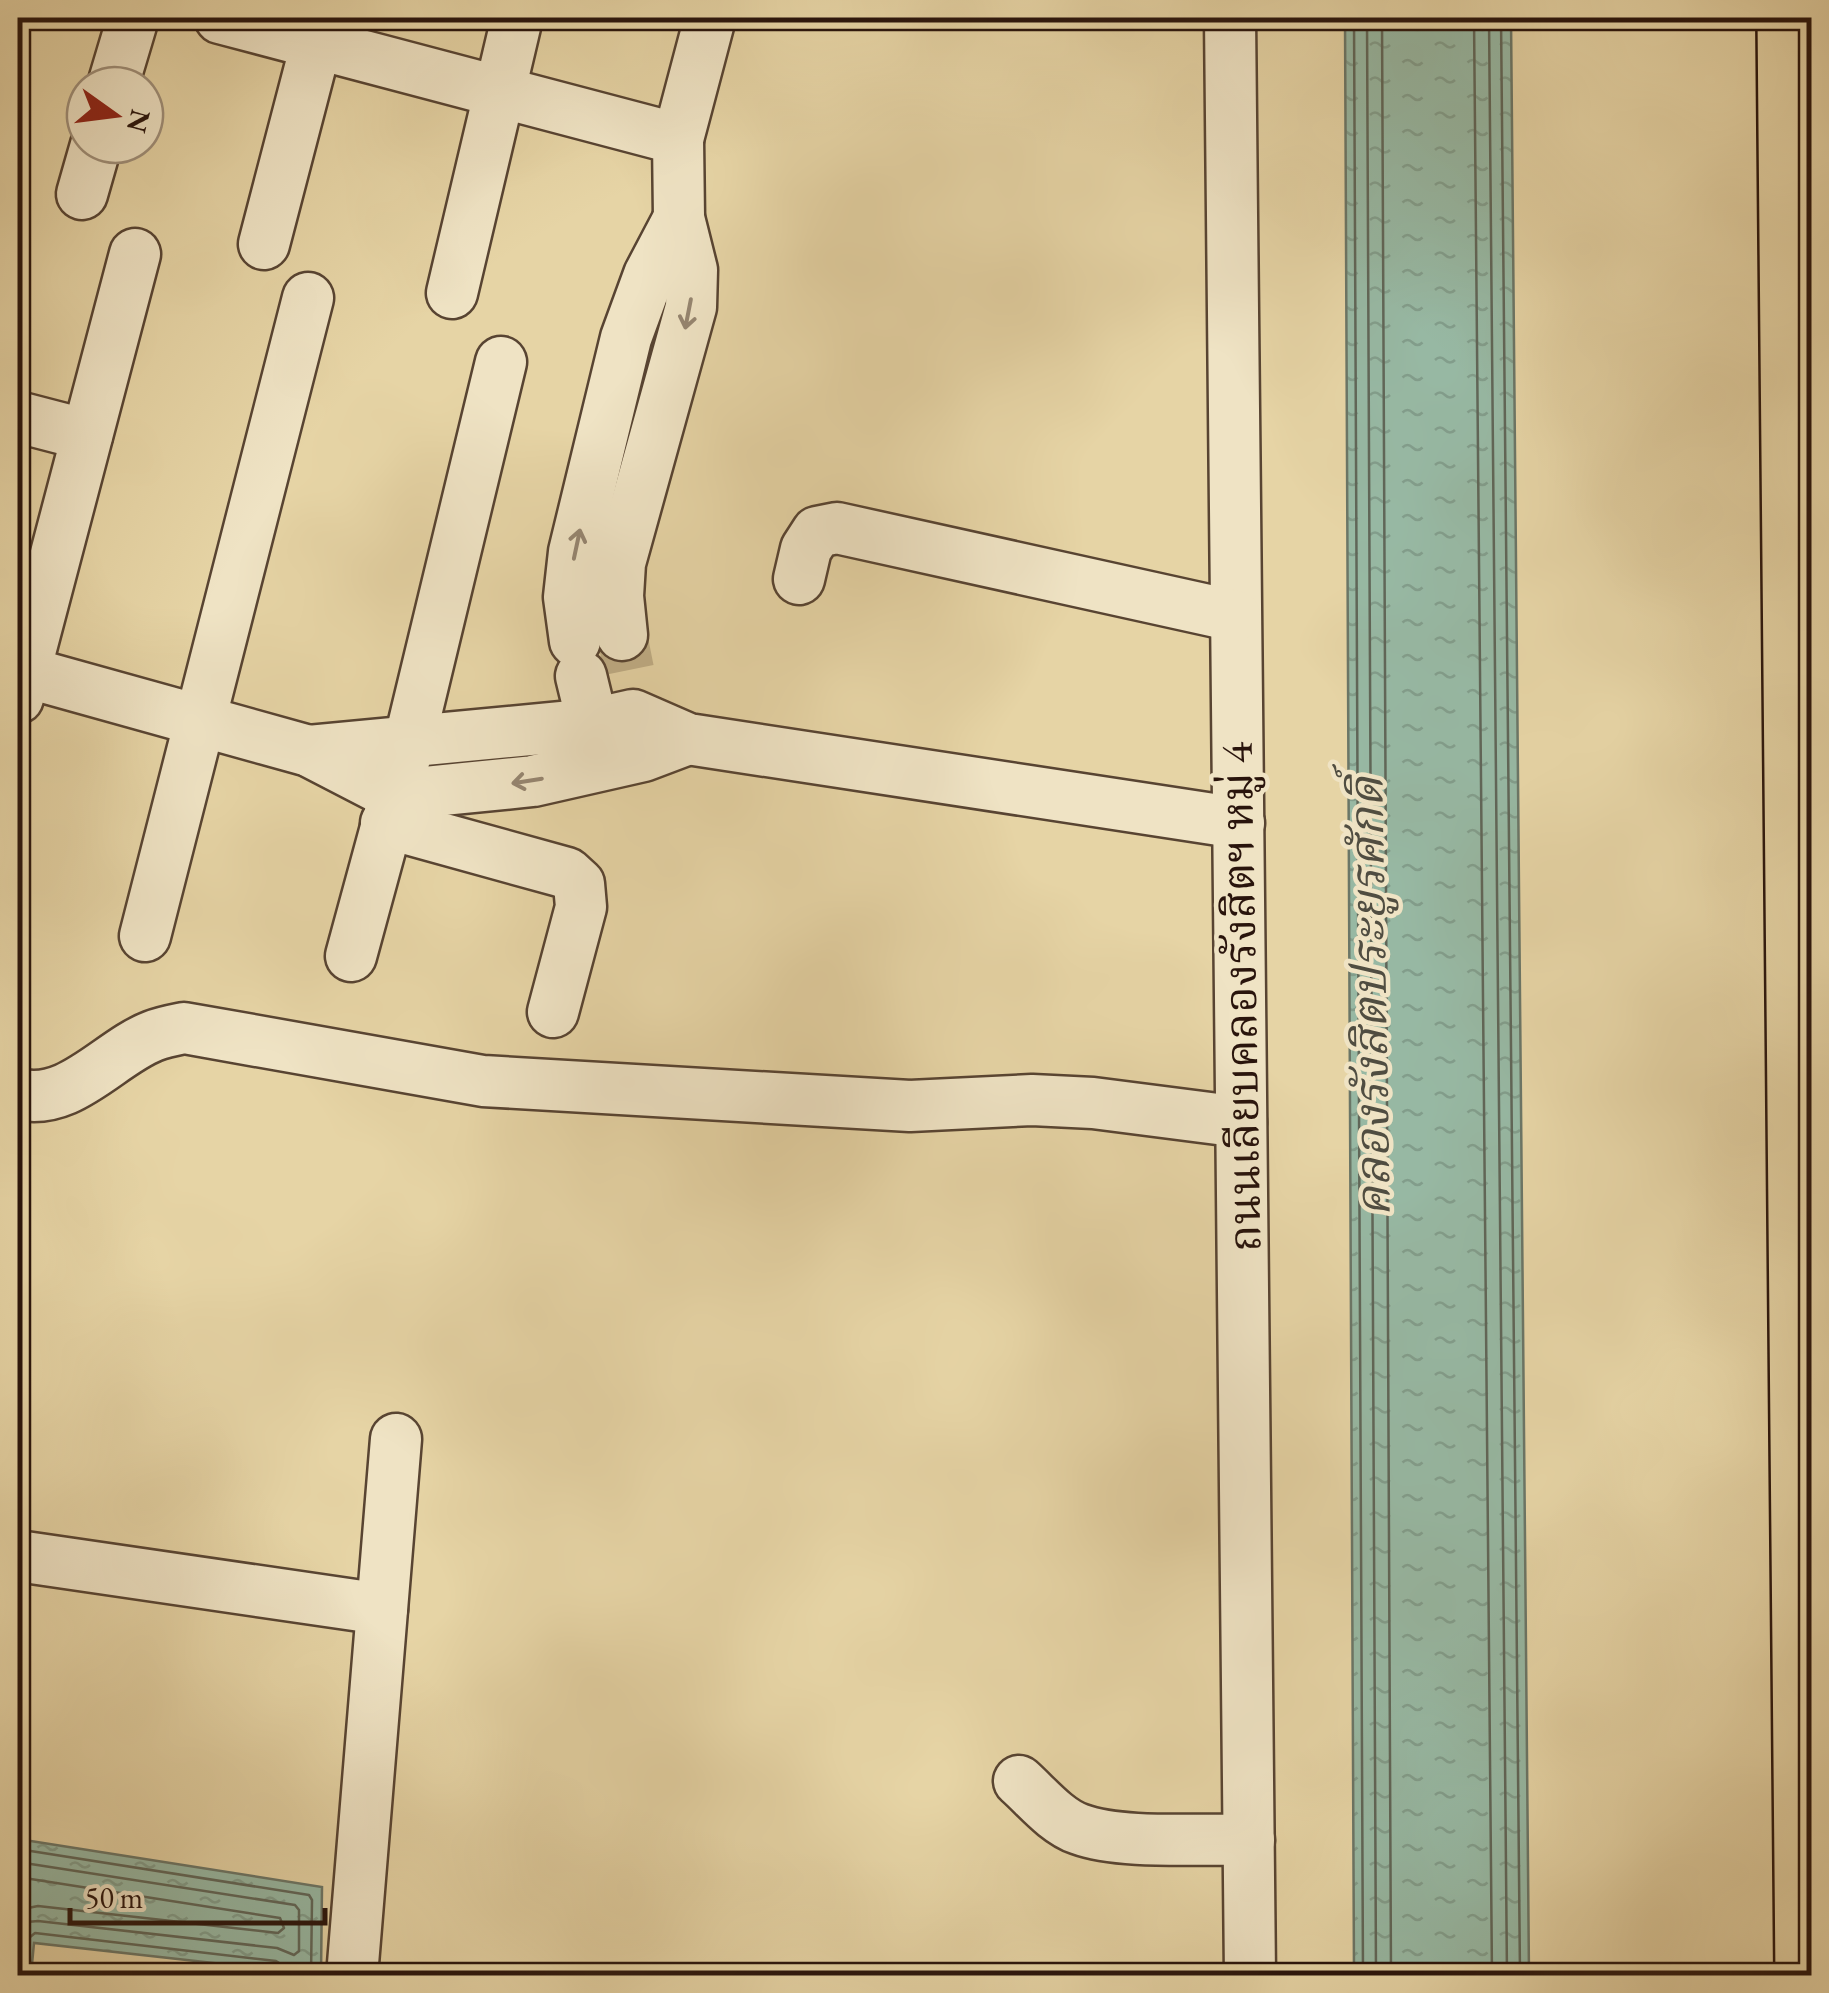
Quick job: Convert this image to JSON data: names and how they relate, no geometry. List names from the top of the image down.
{
  "streets": {
    "street": ["ถนนเลียบคลองรังสิตฯ หมู่ 4"]
  },
  "water": ["คลองรังสิตประยูรศักดิ์"],
  "scale_bar": "50 m",
  "north": "right"
}
